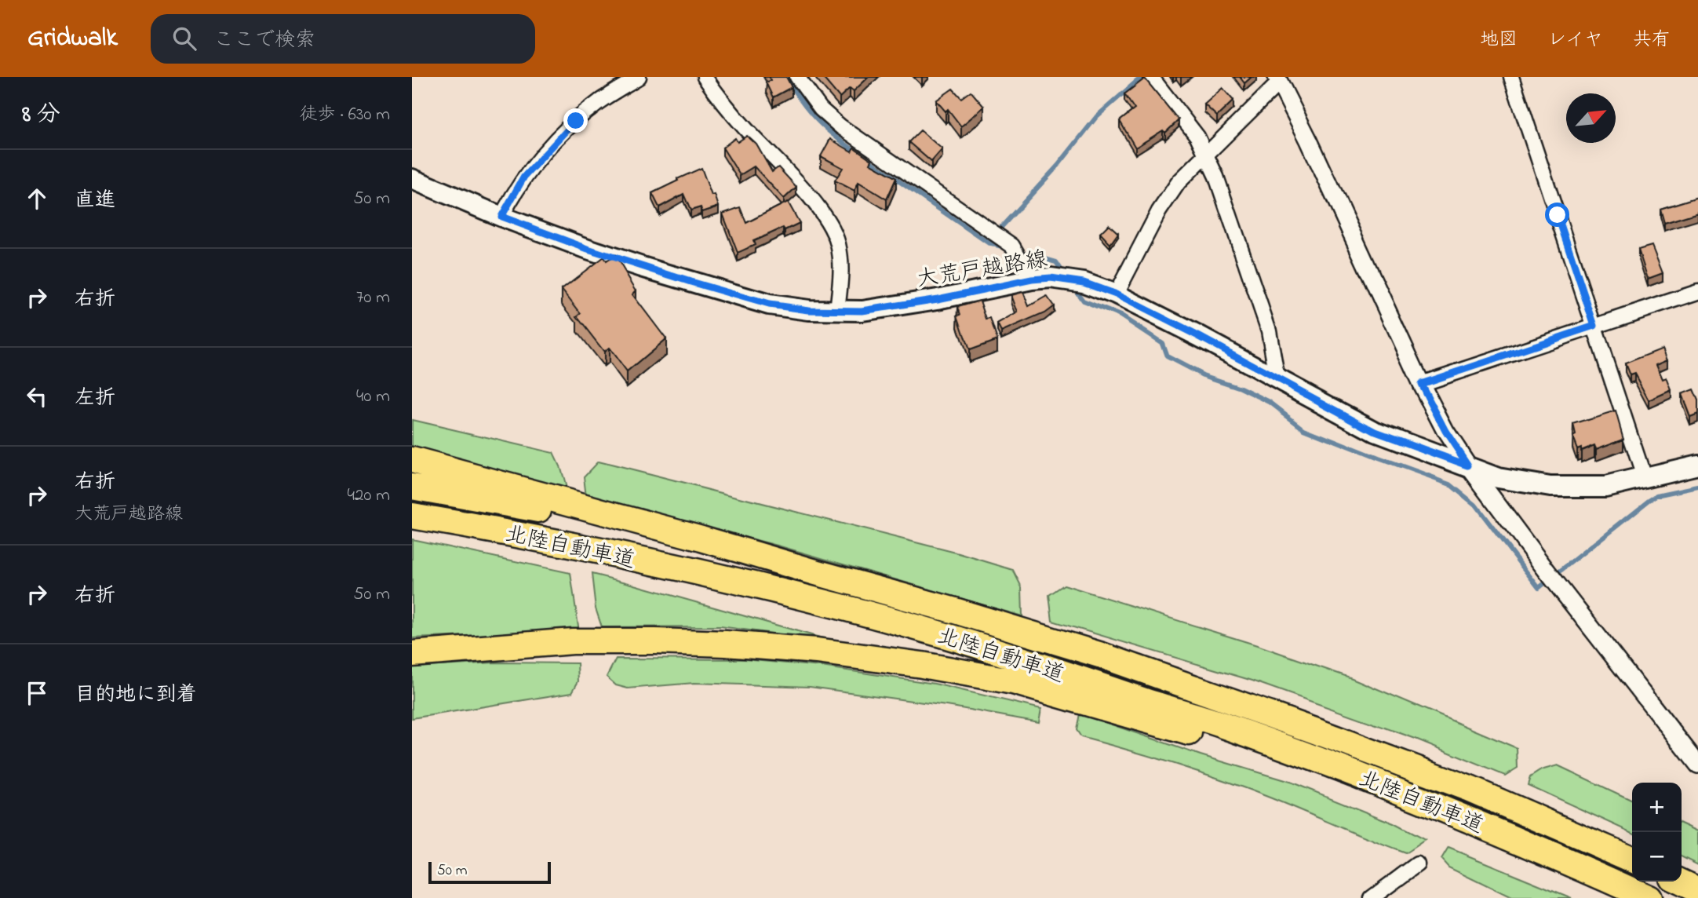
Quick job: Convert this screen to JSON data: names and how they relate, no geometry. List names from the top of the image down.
{
  "streets": {
    "highway": ["北陸自動車道"],
    "main road": ["大荒戸越路線"]
  },
  "scale_bar": "50 m",
  "north": "top right",
  "page": {
    "header": "Gridwalk",
    "search": "ここで検索",
    "nav": ["地図", "レイヤ", "共有"],
    "heading": ["8 分", "徒歩 · 630 m"],
    "list": [
      ["直進", "50 m"],
      ["右折", "70 m"],
      ["左折", "40 m"],
      ["右折", "大荒戸越路線", "420 m"],
      ["右折", "50 m"],
      "目的地に到着"
    ],
    "map_buttons": ["+", "−"],
    "scale": "50 m"
  }
}
